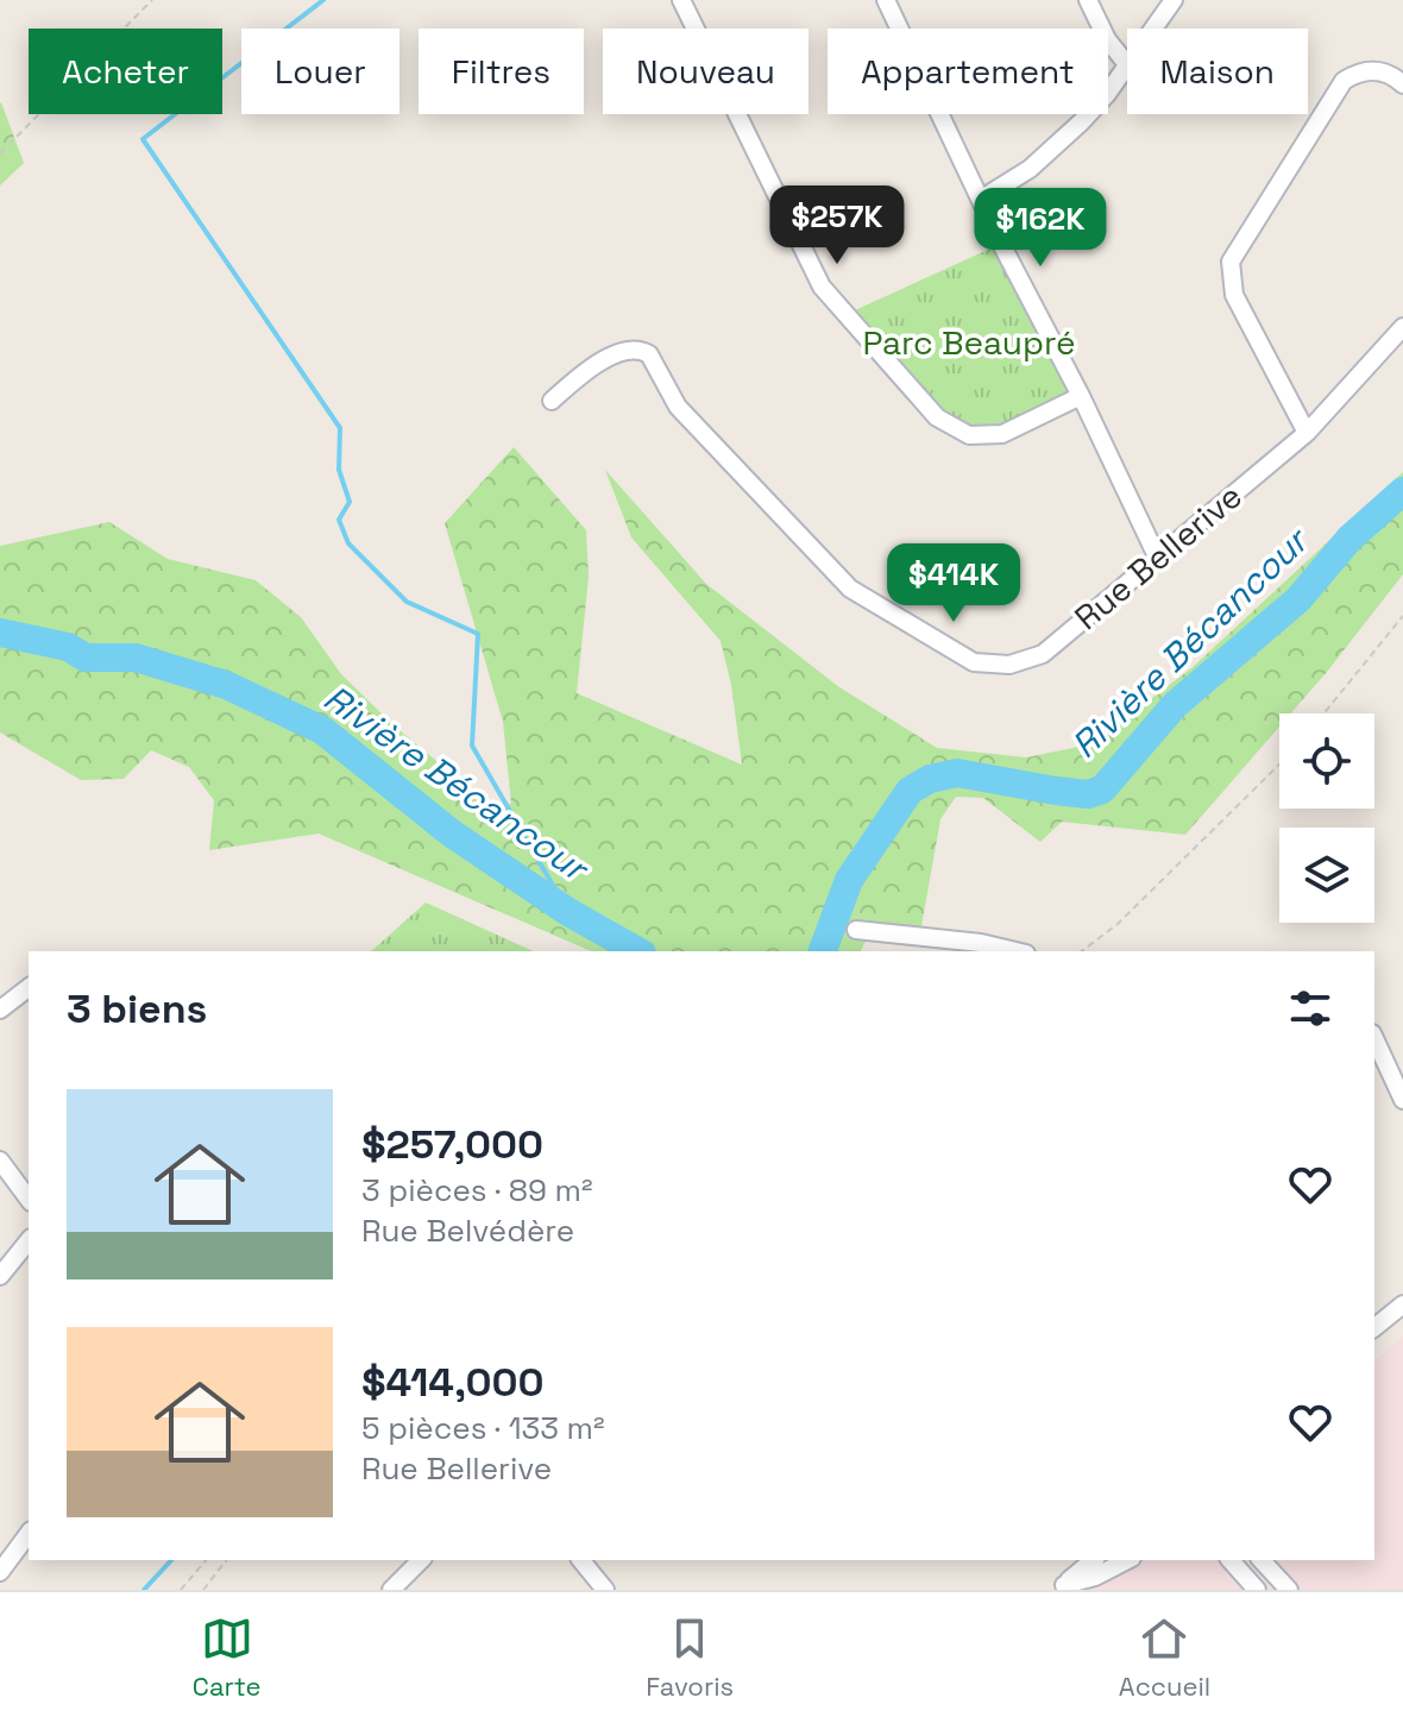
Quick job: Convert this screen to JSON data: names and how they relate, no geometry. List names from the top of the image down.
{
  "streets": {
    "street": ["Rue Bellerive"]
  },
  "water": ["Rivière Bécancour"],
  "parks": ["Parc Beaupré"],
  "page": {
    "chip": [
      "Acheter",
      "Louer",
      "Filtres",
      "Nouveau",
      "Appartement",
      "Maison"
    ],
    "price": ["$257K", "$162K", "$414K"],
    "heading": "3 biens",
    "list": [
      {
        "name": "$257,000",
        "note": "3 pièces · 89 m² · Rue Belvédère"
      },
      {
        "name": "$414,000",
        "note": "5 pièces · 133 m² · Rue Bellerive"
      }
    ],
    "tabs": ["Carte", "Favoris", "Accueil"]
  }
}
